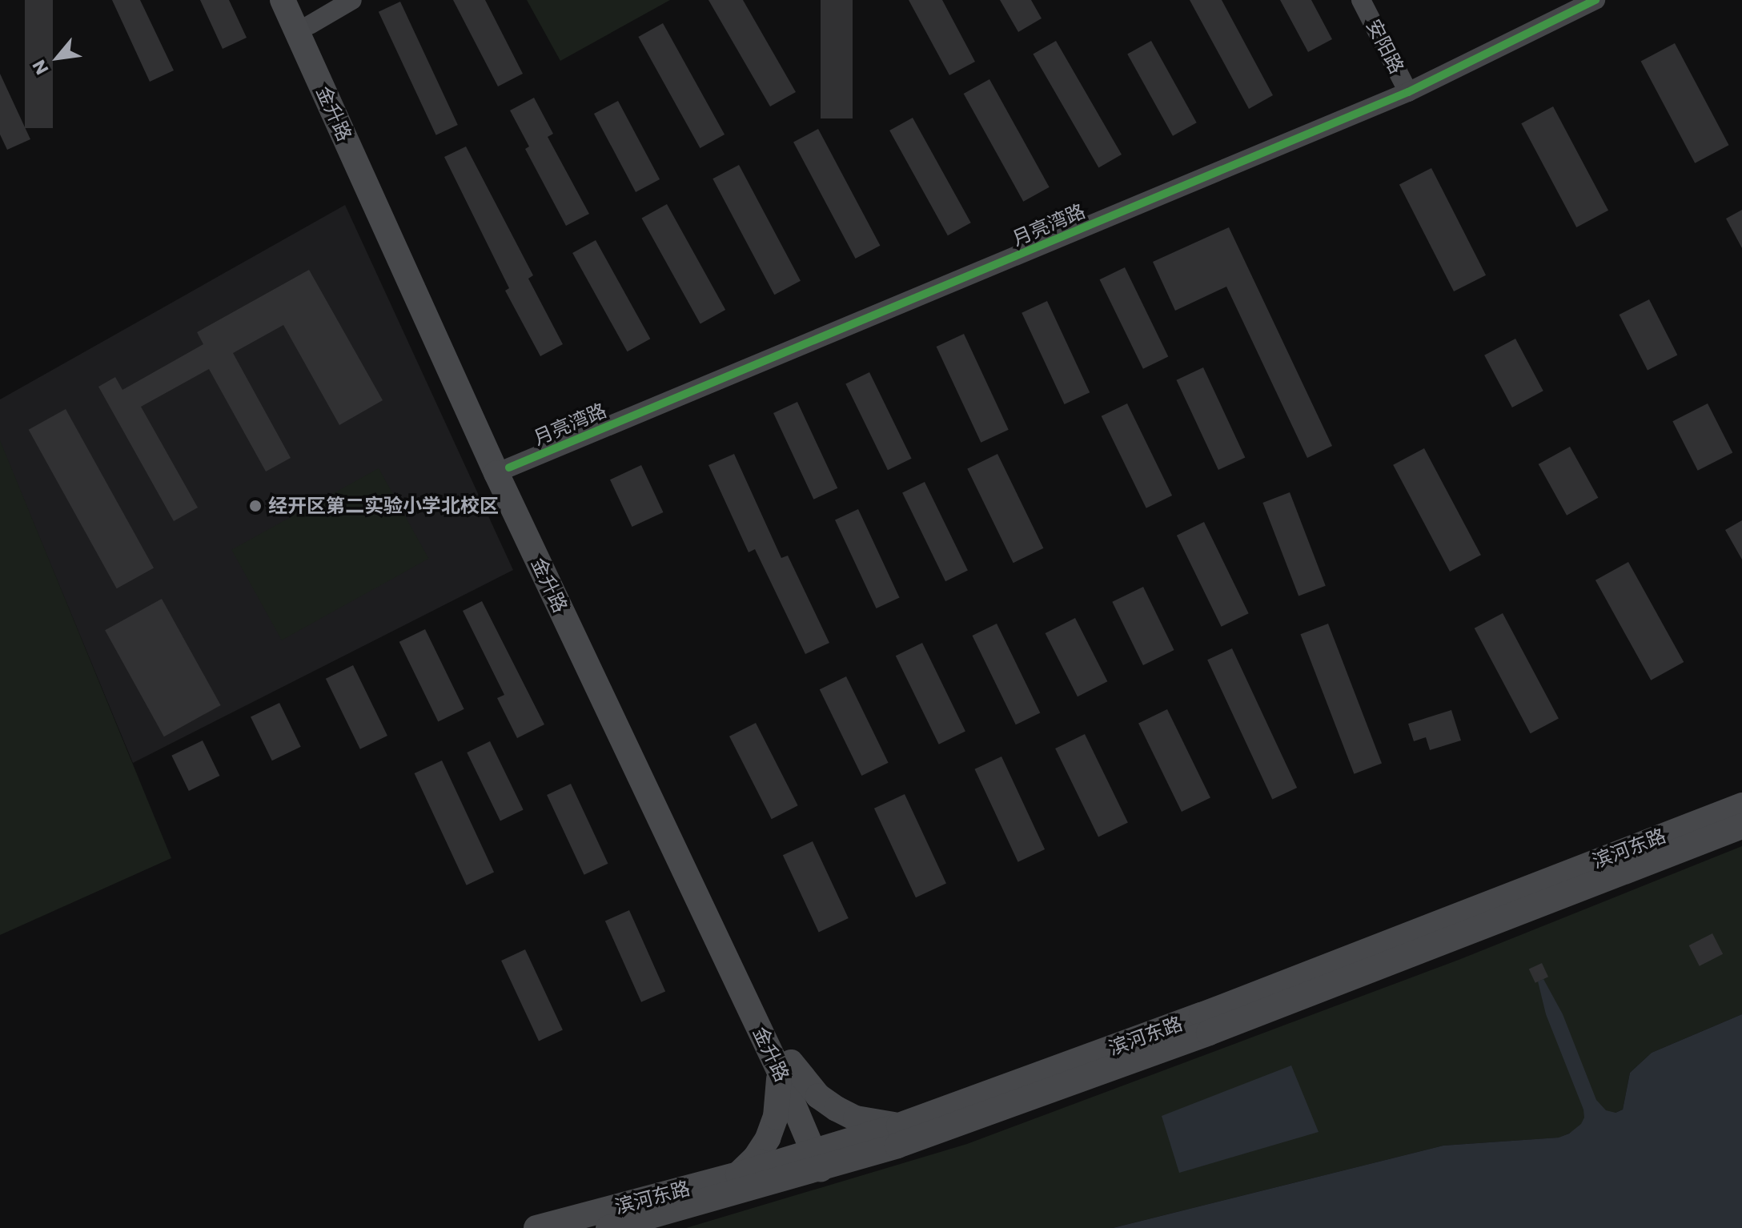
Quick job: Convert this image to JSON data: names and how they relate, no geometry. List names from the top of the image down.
{
  "streets": {
    "main road": ["金升路", "滨河东路"],
    "street": ["安阳路", "月亮湾路"]
  },
  "crossings": [
    ["安阳路", "月亮湾路"],
    ["金升路", "月亮湾路"],
    ["金升路", "滨河东路"]
  ],
  "places": ["经开区第二实验小学北校区"],
  "north": "bottom left"
}
